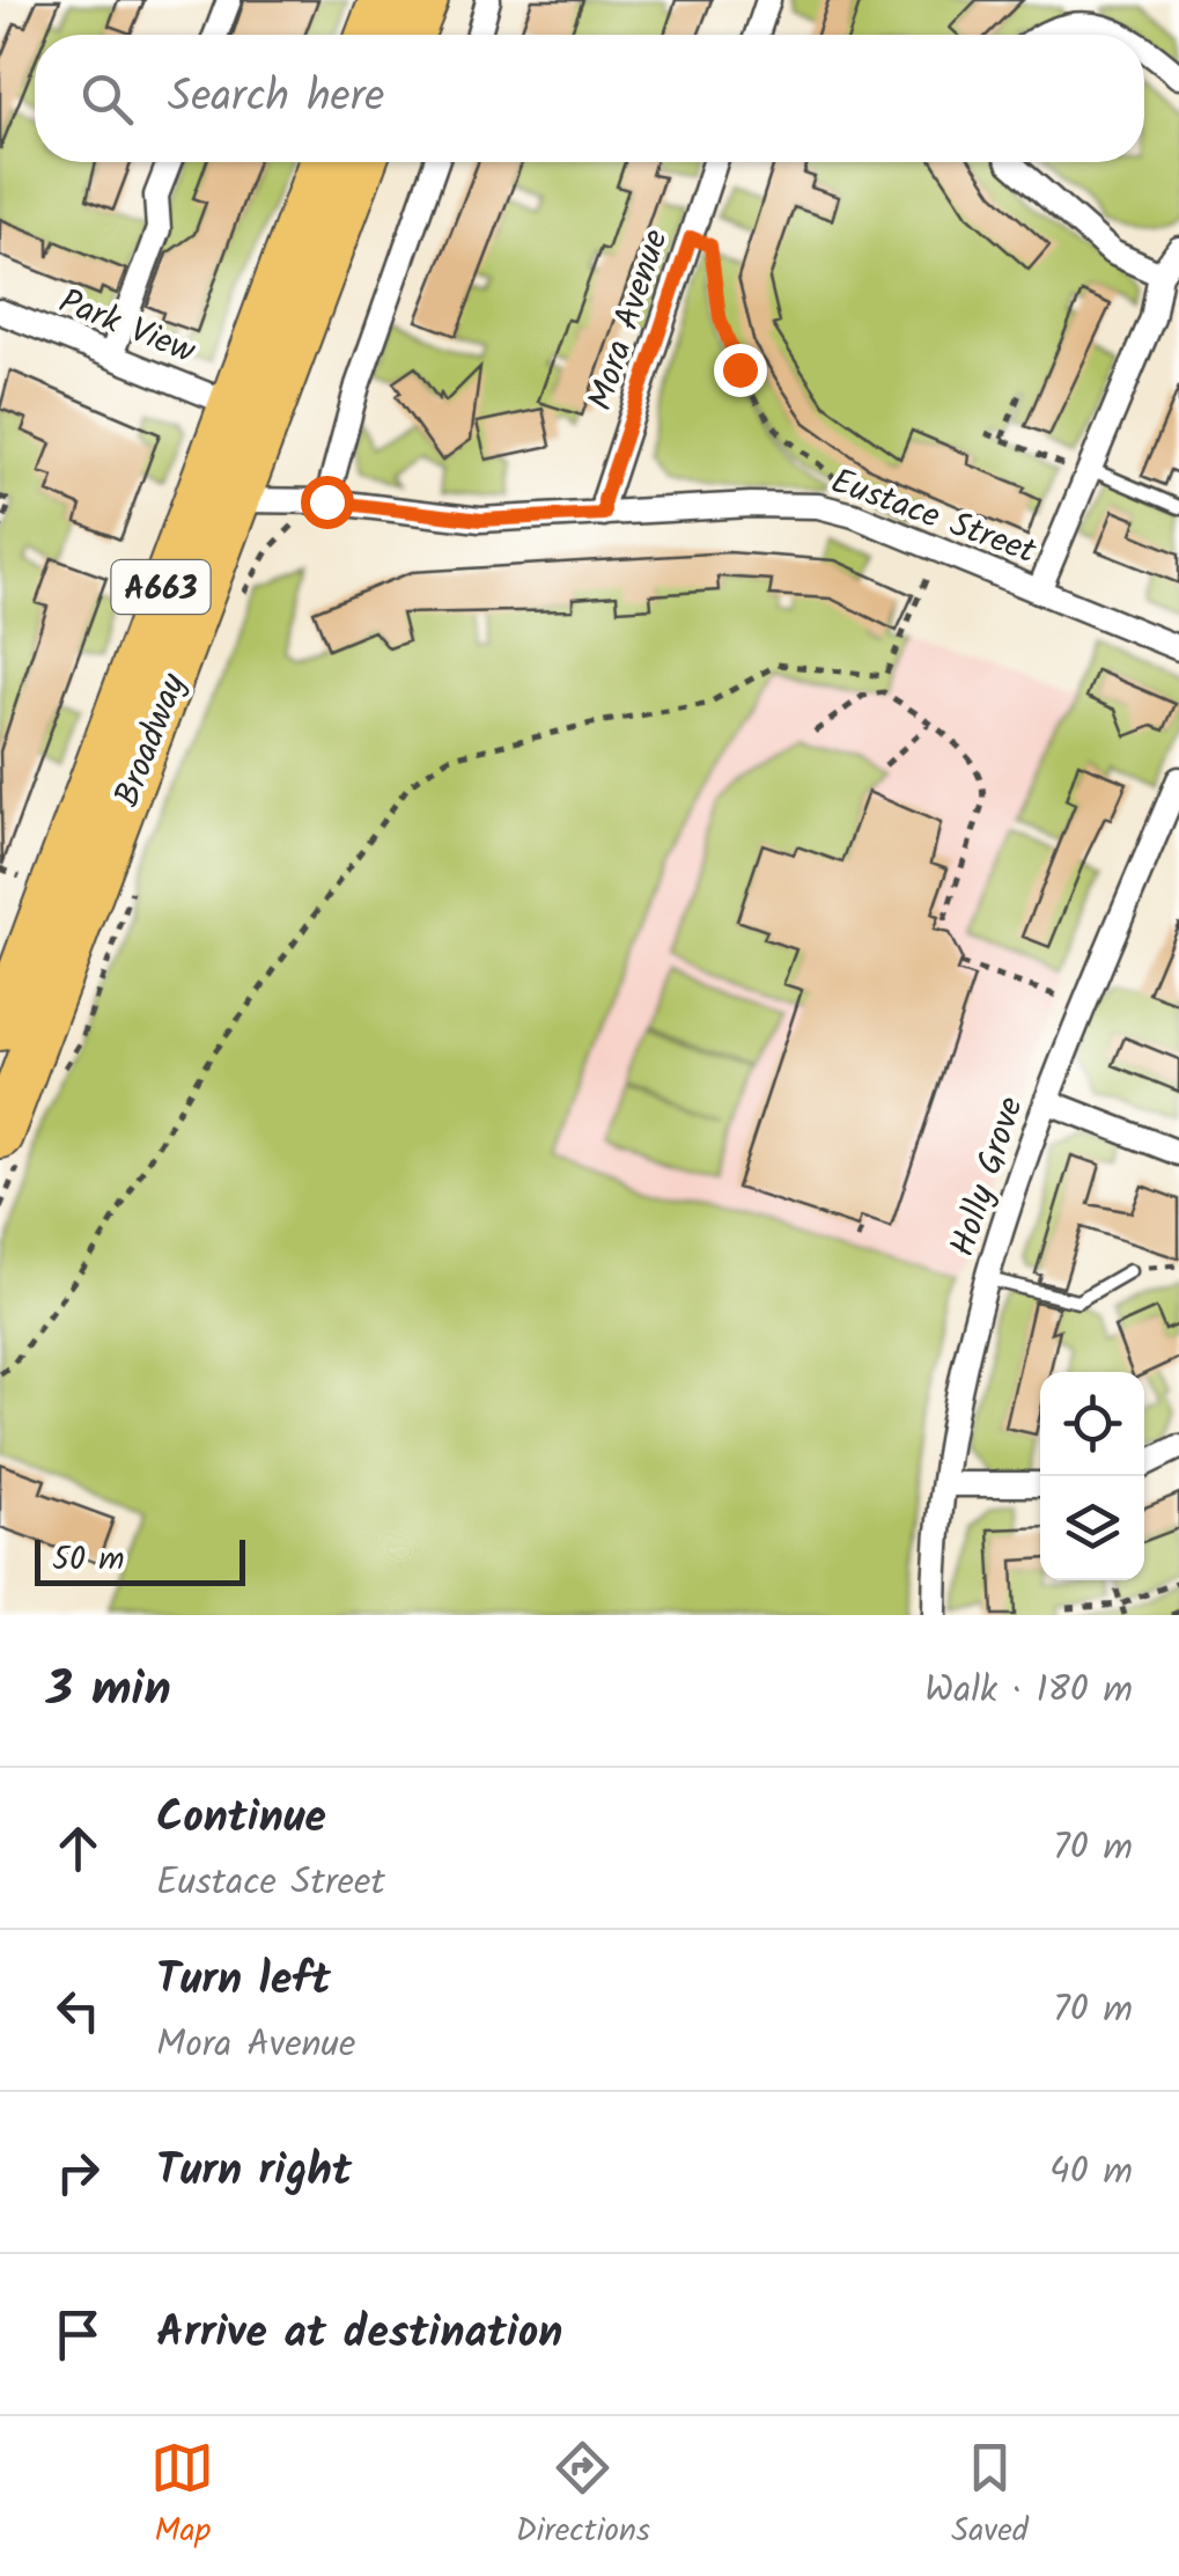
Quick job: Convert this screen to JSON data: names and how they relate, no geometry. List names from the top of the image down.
{
  "streets": {
    "highway": ["A663", "Broadway"],
    "street": [
      "Mora Avenue",
      "Park View",
      "Eustace Street",
      "Holly Grove"
    ]
  },
  "crossings": [
    ["Mora Avenue", "Eustace Street"],
    ["Park View", "Broadway"],
    ["Eustace Street", "Broadway"]
  ],
  "scale_bar": "50 m",
  "page": {
    "search": "Search here",
    "scale": "50 m",
    "heading": ["3 min", "Walk · 180 m"],
    "list": [
      ["Continue", "Eustace Street", "70 m"],
      ["Turn left", "Mora Avenue", "70 m"],
      ["Turn right", "40 m"],
      "Arrive at destination"
    ],
    "nav": ["Map", "Directions", "Saved"]
  }
}
